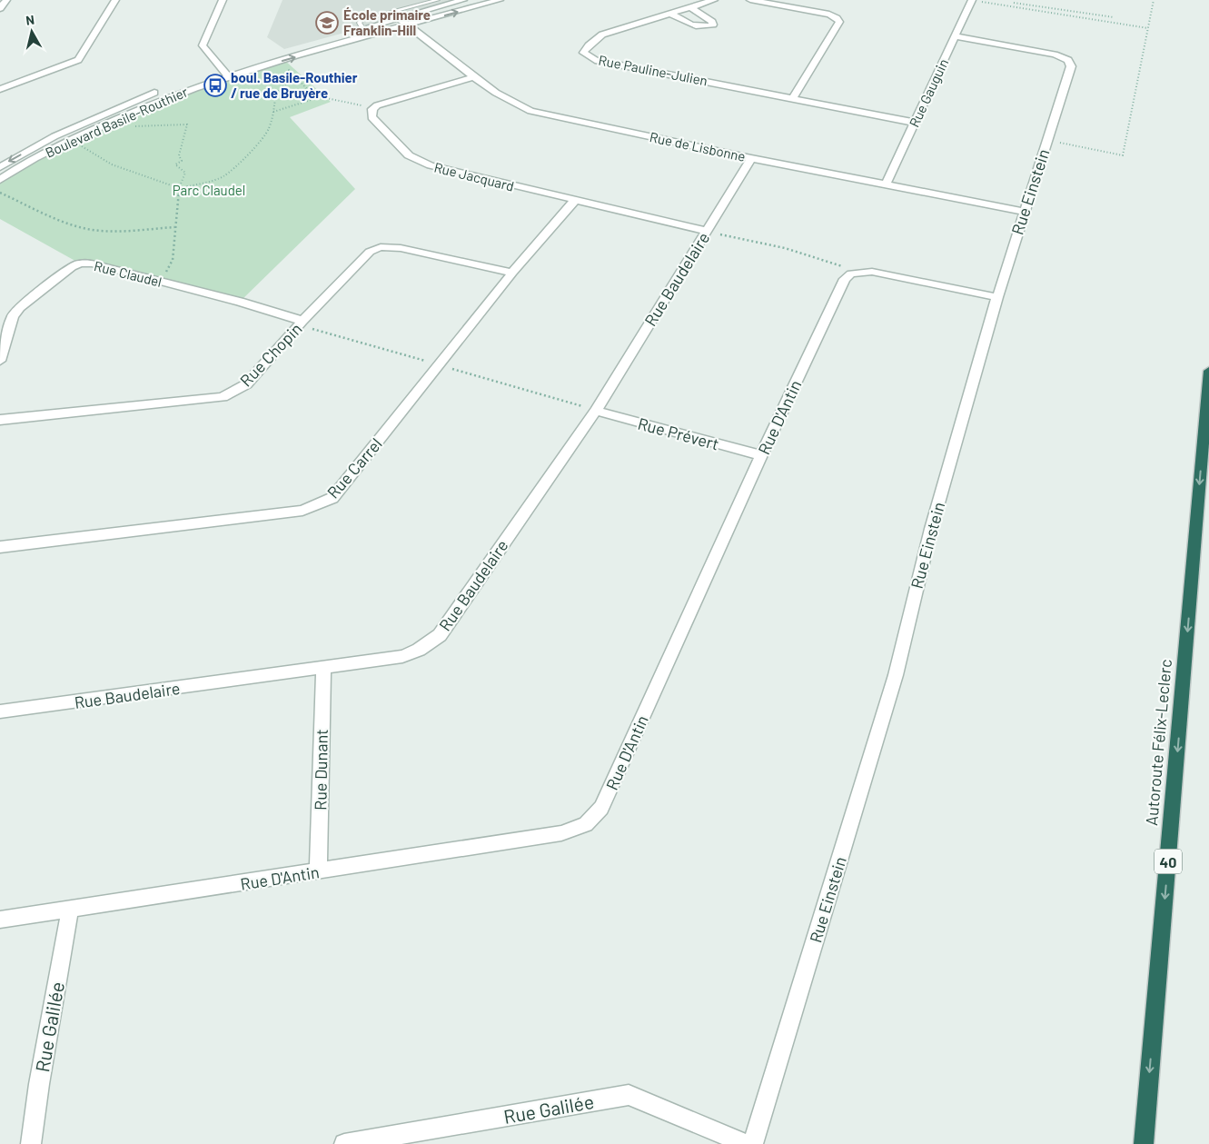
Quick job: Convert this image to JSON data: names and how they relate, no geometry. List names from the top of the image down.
{
  "streets": {
    "highway": ["Autoroute Félix-Leclerc", "40"],
    "street": [
      "Rue Pauline-Julien",
      "Rue Gauguin",
      "Boulevard Basile-Routhier",
      "Rue de Lisbonne",
      "Rue Jacquard",
      "Rue Einstein",
      "Rue Claudel",
      "Rue Baudelaire",
      "Rue Chopin",
      "Rue D'Antin",
      "Rue Prévert",
      "Rue Carrel",
      "Rue Dunant",
      "Rue Galilée"
    ]
  },
  "crossings": [
    ["Rue Pauline-Julien", "Rue Gauguin"],
    ["Rue Gauguin", "Rue de Lisbonne"],
    ["Rue Gauguin", "Rue Einstein"],
    ["Boulevard Basile-Routhier", "Rue de Lisbonne"],
    ["Rue de Lisbonne", "Rue Einstein"],
    ["Rue de Lisbonne", "Rue Baudelaire"],
    ["Rue Jacquard", "Rue Baudelaire"],
    ["Rue Jacquard", "Rue Carrel"],
    ["Rue Claudel", "Rue Chopin"],
    ["Rue Baudelaire", "Rue Prévert"],
    ["Rue Baudelaire", "Rue Dunant"],
    ["Rue Chopin", "Rue Carrel"],
    ["Rue D'Antin", "Rue Prévert"],
    ["Rue D'Antin", "Rue Dunant"],
    ["Rue D'Antin", "Rue Galilée"]
  ],
  "one_way": ["Autoroute Félix-Leclerc"],
  "parks": ["Parc Claudel"],
  "places": {
    "school or university": ["École primaire Franklin-Hill"],
    "bus stop": ["boul. Basile-Routhier / rue de Bruyère"]
  },
  "north": "top"
}
